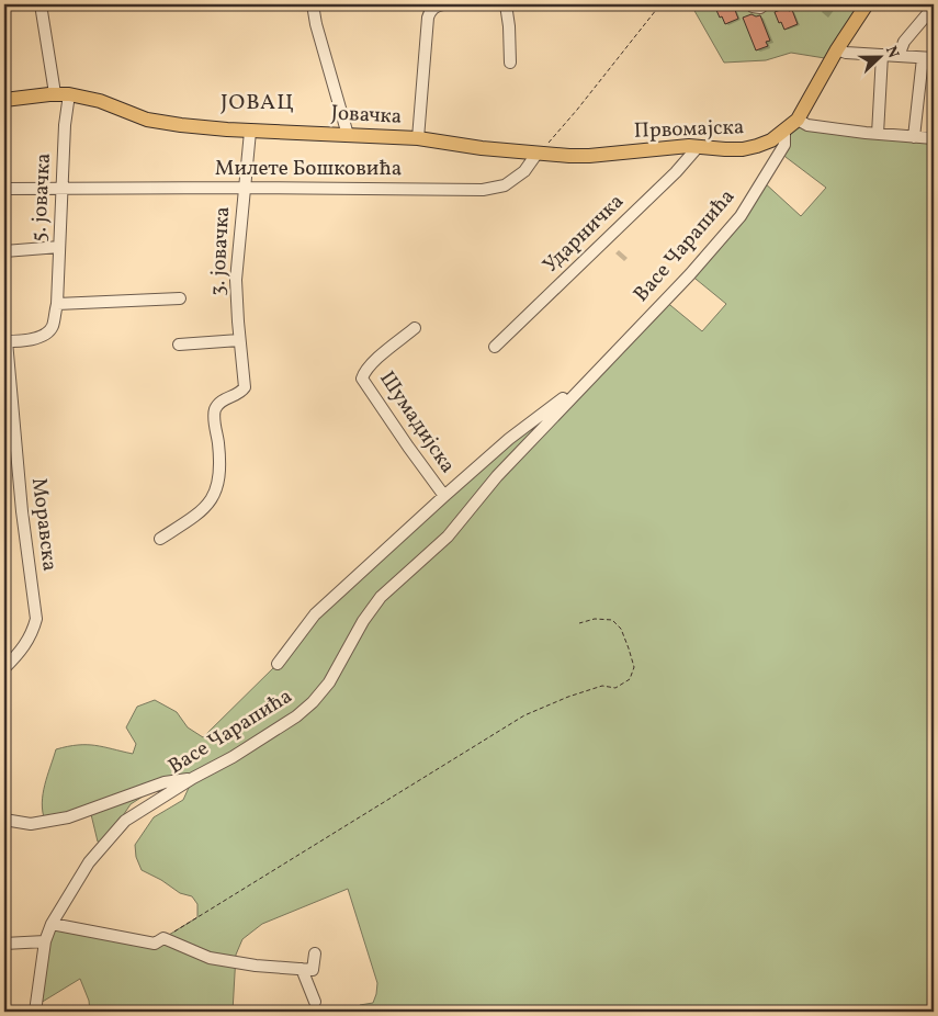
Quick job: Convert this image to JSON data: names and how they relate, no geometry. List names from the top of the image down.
{
  "streets": {
    "main road": ["Јовачка", "Првомајска"],
    "street": [
      "Милете Бошковића",
      "5. јовачка",
      "Ударничка",
      "Васе Чарапића",
      "3. јовачка",
      "Шумадијска",
      "Моравска"
    ]
  },
  "crossings": [
    ["Јовачка", "Првомајска"],
    ["Јовачка", "Милете Бошковића"],
    ["Јовачка", "5. јовачка"],
    ["Јовачка", "3. јовачка"],
    ["Првомајска", "Милете Бошковића"],
    ["Првомајска", "Ударничка"],
    ["Првомајска", "Васе Чарапића"],
    ["Милете Бошковића", "5. јовачка"],
    ["Милете Бошковића", "3. јовачка"],
    ["5. јовачка", "Моравска"],
    ["Васе Чарапића", "Шумадијска"]
  ],
  "districts": ["ЈОВАЦ"],
  "north": "right"
}
